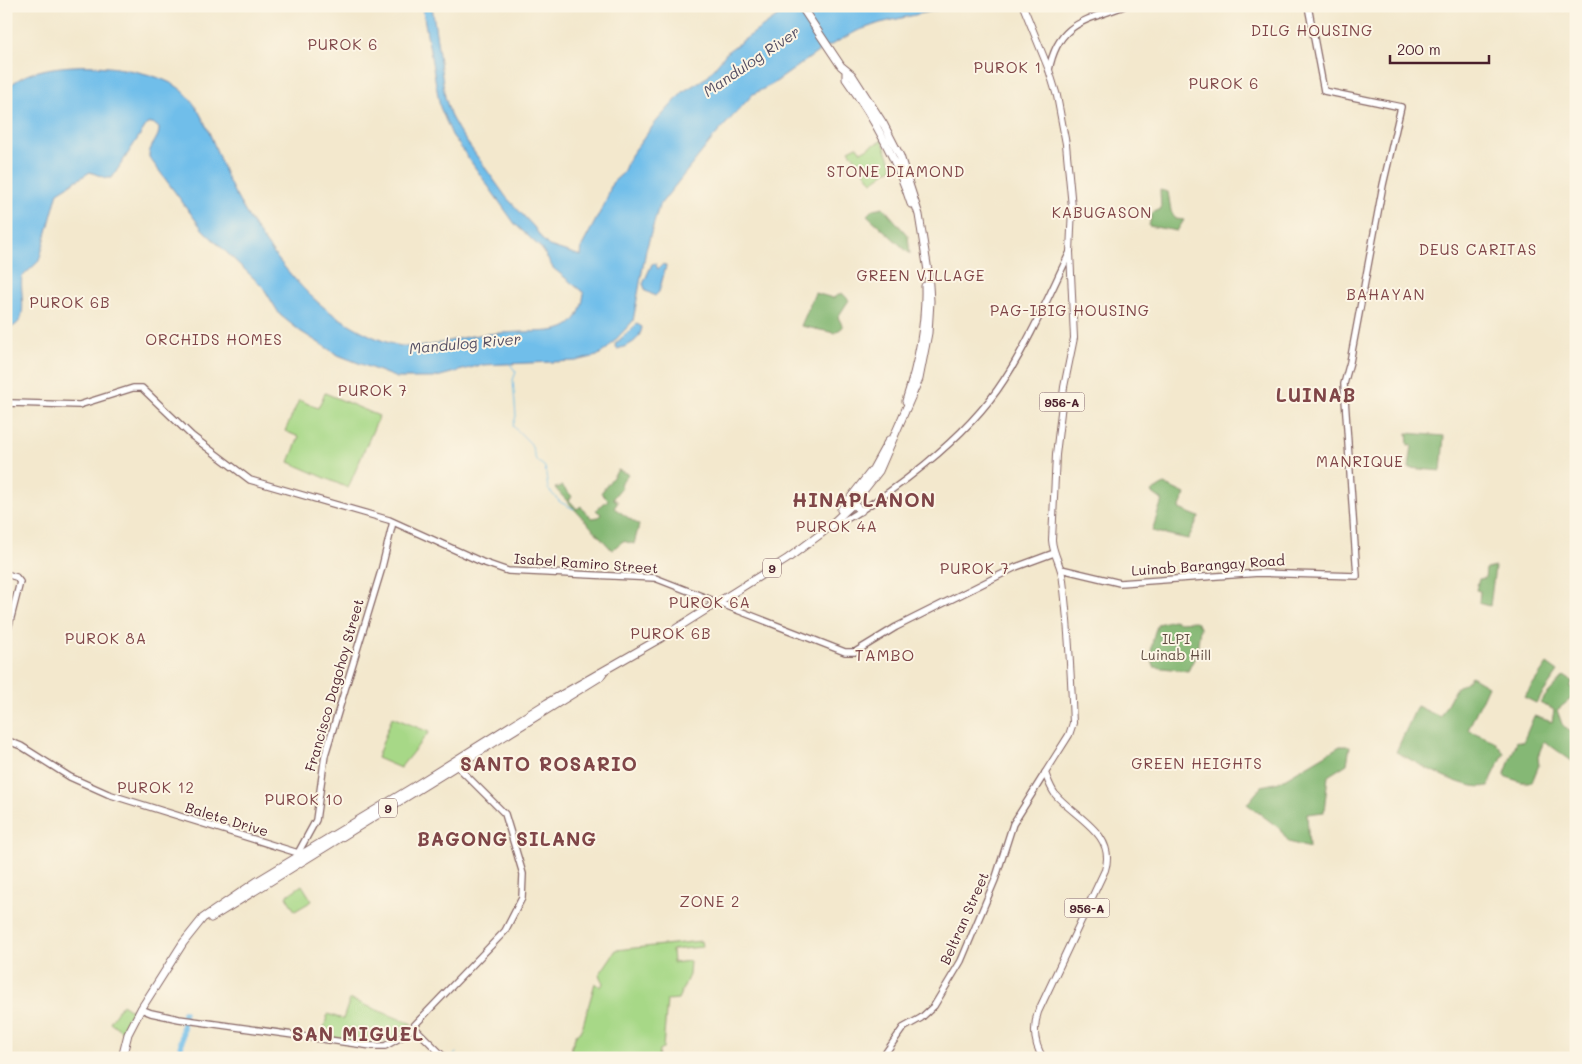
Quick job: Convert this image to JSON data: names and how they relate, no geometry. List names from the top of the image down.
{
  "streets": {
    "highway": ["9"],
    "main road": ["956-A"],
    "street": [
      "Isabel Ramiro Street",
      "Luinab Barangay Road",
      "Francisco Dagohoy Street",
      "Balete Drive",
      "Beltran Street"
    ]
  },
  "crossings": [
    ["956-A", "Isabel Ramiro Street"],
    ["956-A", "Luinab Barangay Road"],
    ["956-A", "9"],
    ["956-A", "Beltran Street"],
    ["Isabel Ramiro Street", "9"],
    ["Isabel Ramiro Street", "Francisco Dagohoy Street"],
    ["9", "Francisco Dagohoy Street"],
    ["9", "Balete Drive"],
    ["Francisco Dagohoy Street", "Balete Drive"]
  ],
  "districts": [
    "DILG HOUSING",
    "PUROK 6",
    "PUROK 1",
    "PUROK 6",
    "STONE DIAMOND",
    "KABUGASON",
    "DEUS CARITAS",
    "GREEN VILLAGE",
    "BAHAYAN",
    "PUROK 6B",
    "PAG-IBIG HOUSING",
    "ORCHIDS HOMES",
    "PUROK 7",
    "LUINAB",
    "MANRIQUE",
    "HINAPLANON",
    "PUROK 4A",
    "PUROK 7",
    "PUROK 6A",
    "PUROK 6B",
    "PUROK 8A",
    "TAMBO",
    "SANTO ROSARIO",
    "GREEN HEIGHTS",
    "PUROK 12",
    "PUROK 10",
    "BAGONG SILANG",
    "ZONE 2",
    "SAN MIGUEL"
  ],
  "water": ["Mandulog River"],
  "parks": ["ILPI Luinab Hill"],
  "scale_bar": "200 m"
}
